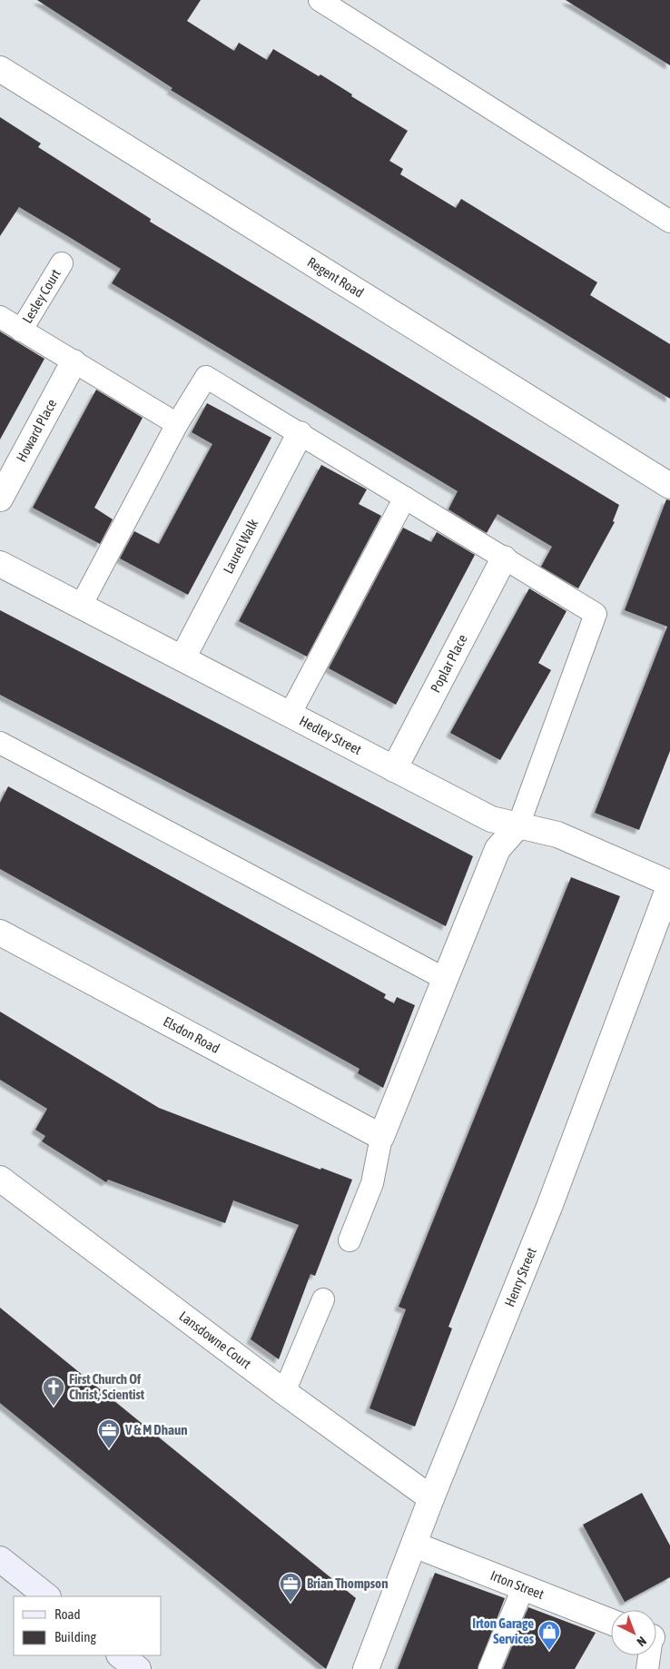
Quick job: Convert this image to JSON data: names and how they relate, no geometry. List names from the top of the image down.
{
  "streets": {
    "street": [
      "Regent Road",
      "Howard Place",
      "Laurel Walk",
      "Poplar Place",
      "Hedley Street",
      "Elsdon Road",
      "Henry Street",
      "Lansdowne Court",
      "Irton Street"
    ],
    "lane": ["Lesley Court"]
  },
  "crossings": [
    ["Laurel Walk", "Hedley Street"],
    ["Poplar Place", "Hedley Street"],
    ["Hedley Street", "Henry Street"],
    ["Henry Street", "Lansdowne Court"],
    ["Henry Street", "Irton Street"]
  ],
  "places": {
    "church": ["First Church Of Christ, Scientist"],
    "office": ["V & M Dhaun", "Brian Thompson"],
    "shop": ["Irton Garage Services"]
  },
  "legend": ["Road", "Building"],
  "north": "bottom right"
}
